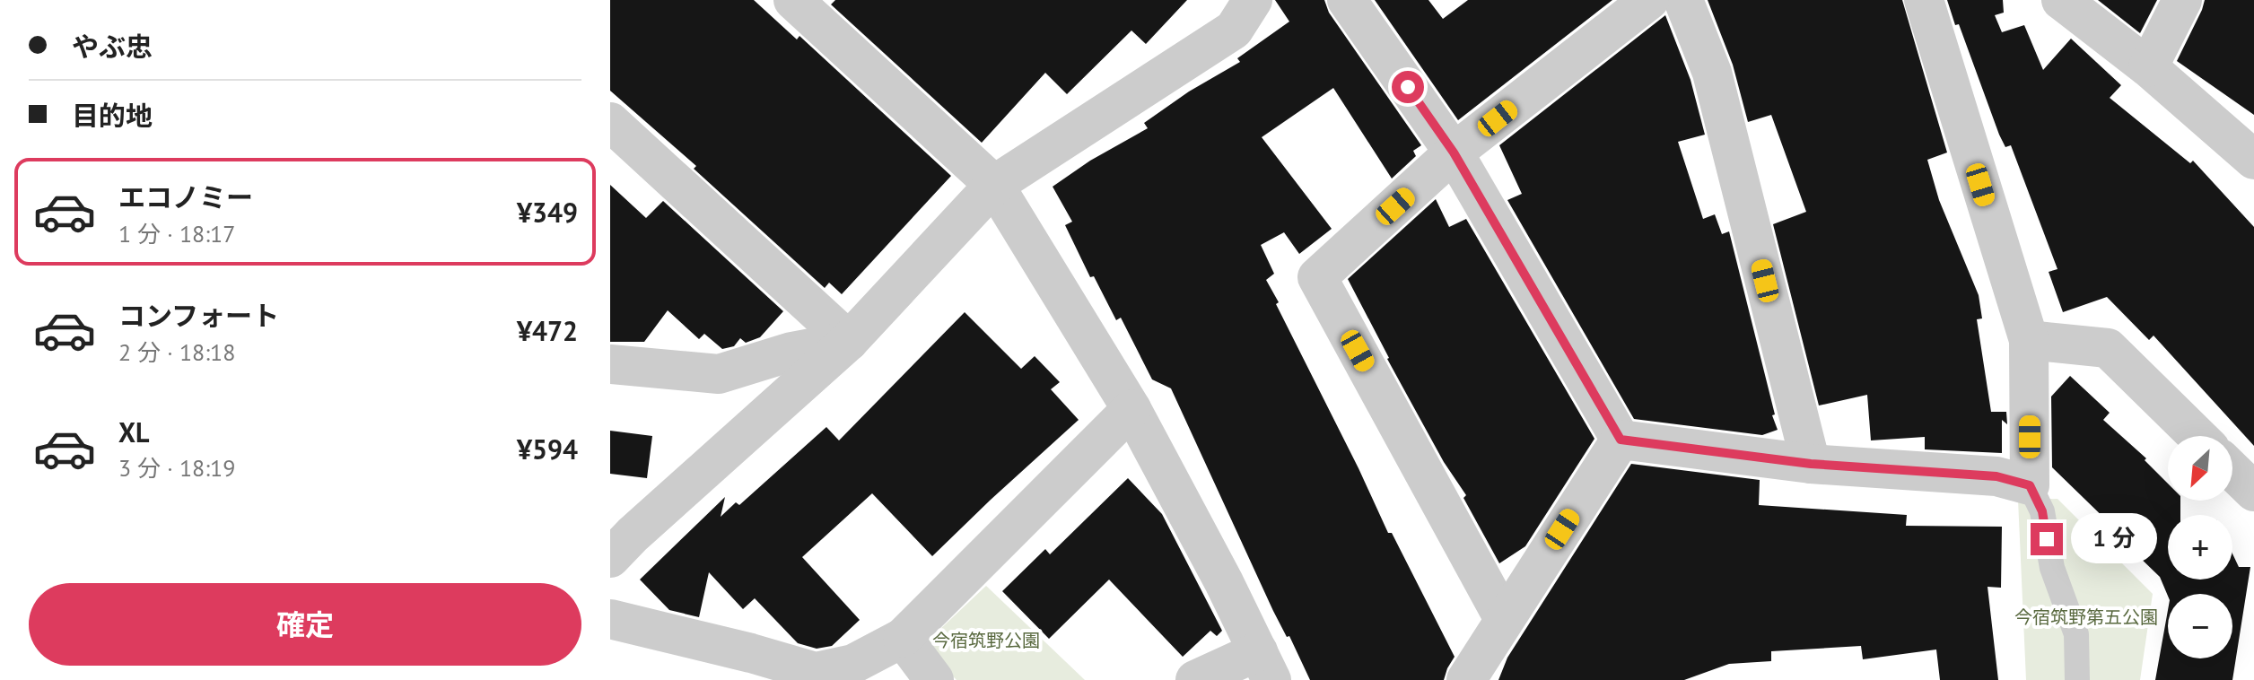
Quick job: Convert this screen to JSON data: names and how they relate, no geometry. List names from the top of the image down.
{
  "parks": ["今宿筑野第五公園", "今宿筑野公園"],
  "north": "bottom left",
  "page": {
    "banner": ["やぶ忠", "目的地"],
    "list": [
      {
        "name": "エコノミー",
        "note": "1 分 · 18:17",
        "value": "¥349"
      },
      {
        "name": "コンフォート",
        "note": "2 分 · 18:18",
        "value": "¥472"
      },
      {
        "name": "XL",
        "note": "3 分 · 18:19",
        "value": "¥594"
      }
    ],
    "map_buttons": ["+", "−"],
    "bubble": "1 分",
    "buttons": "確定"
  }
}
